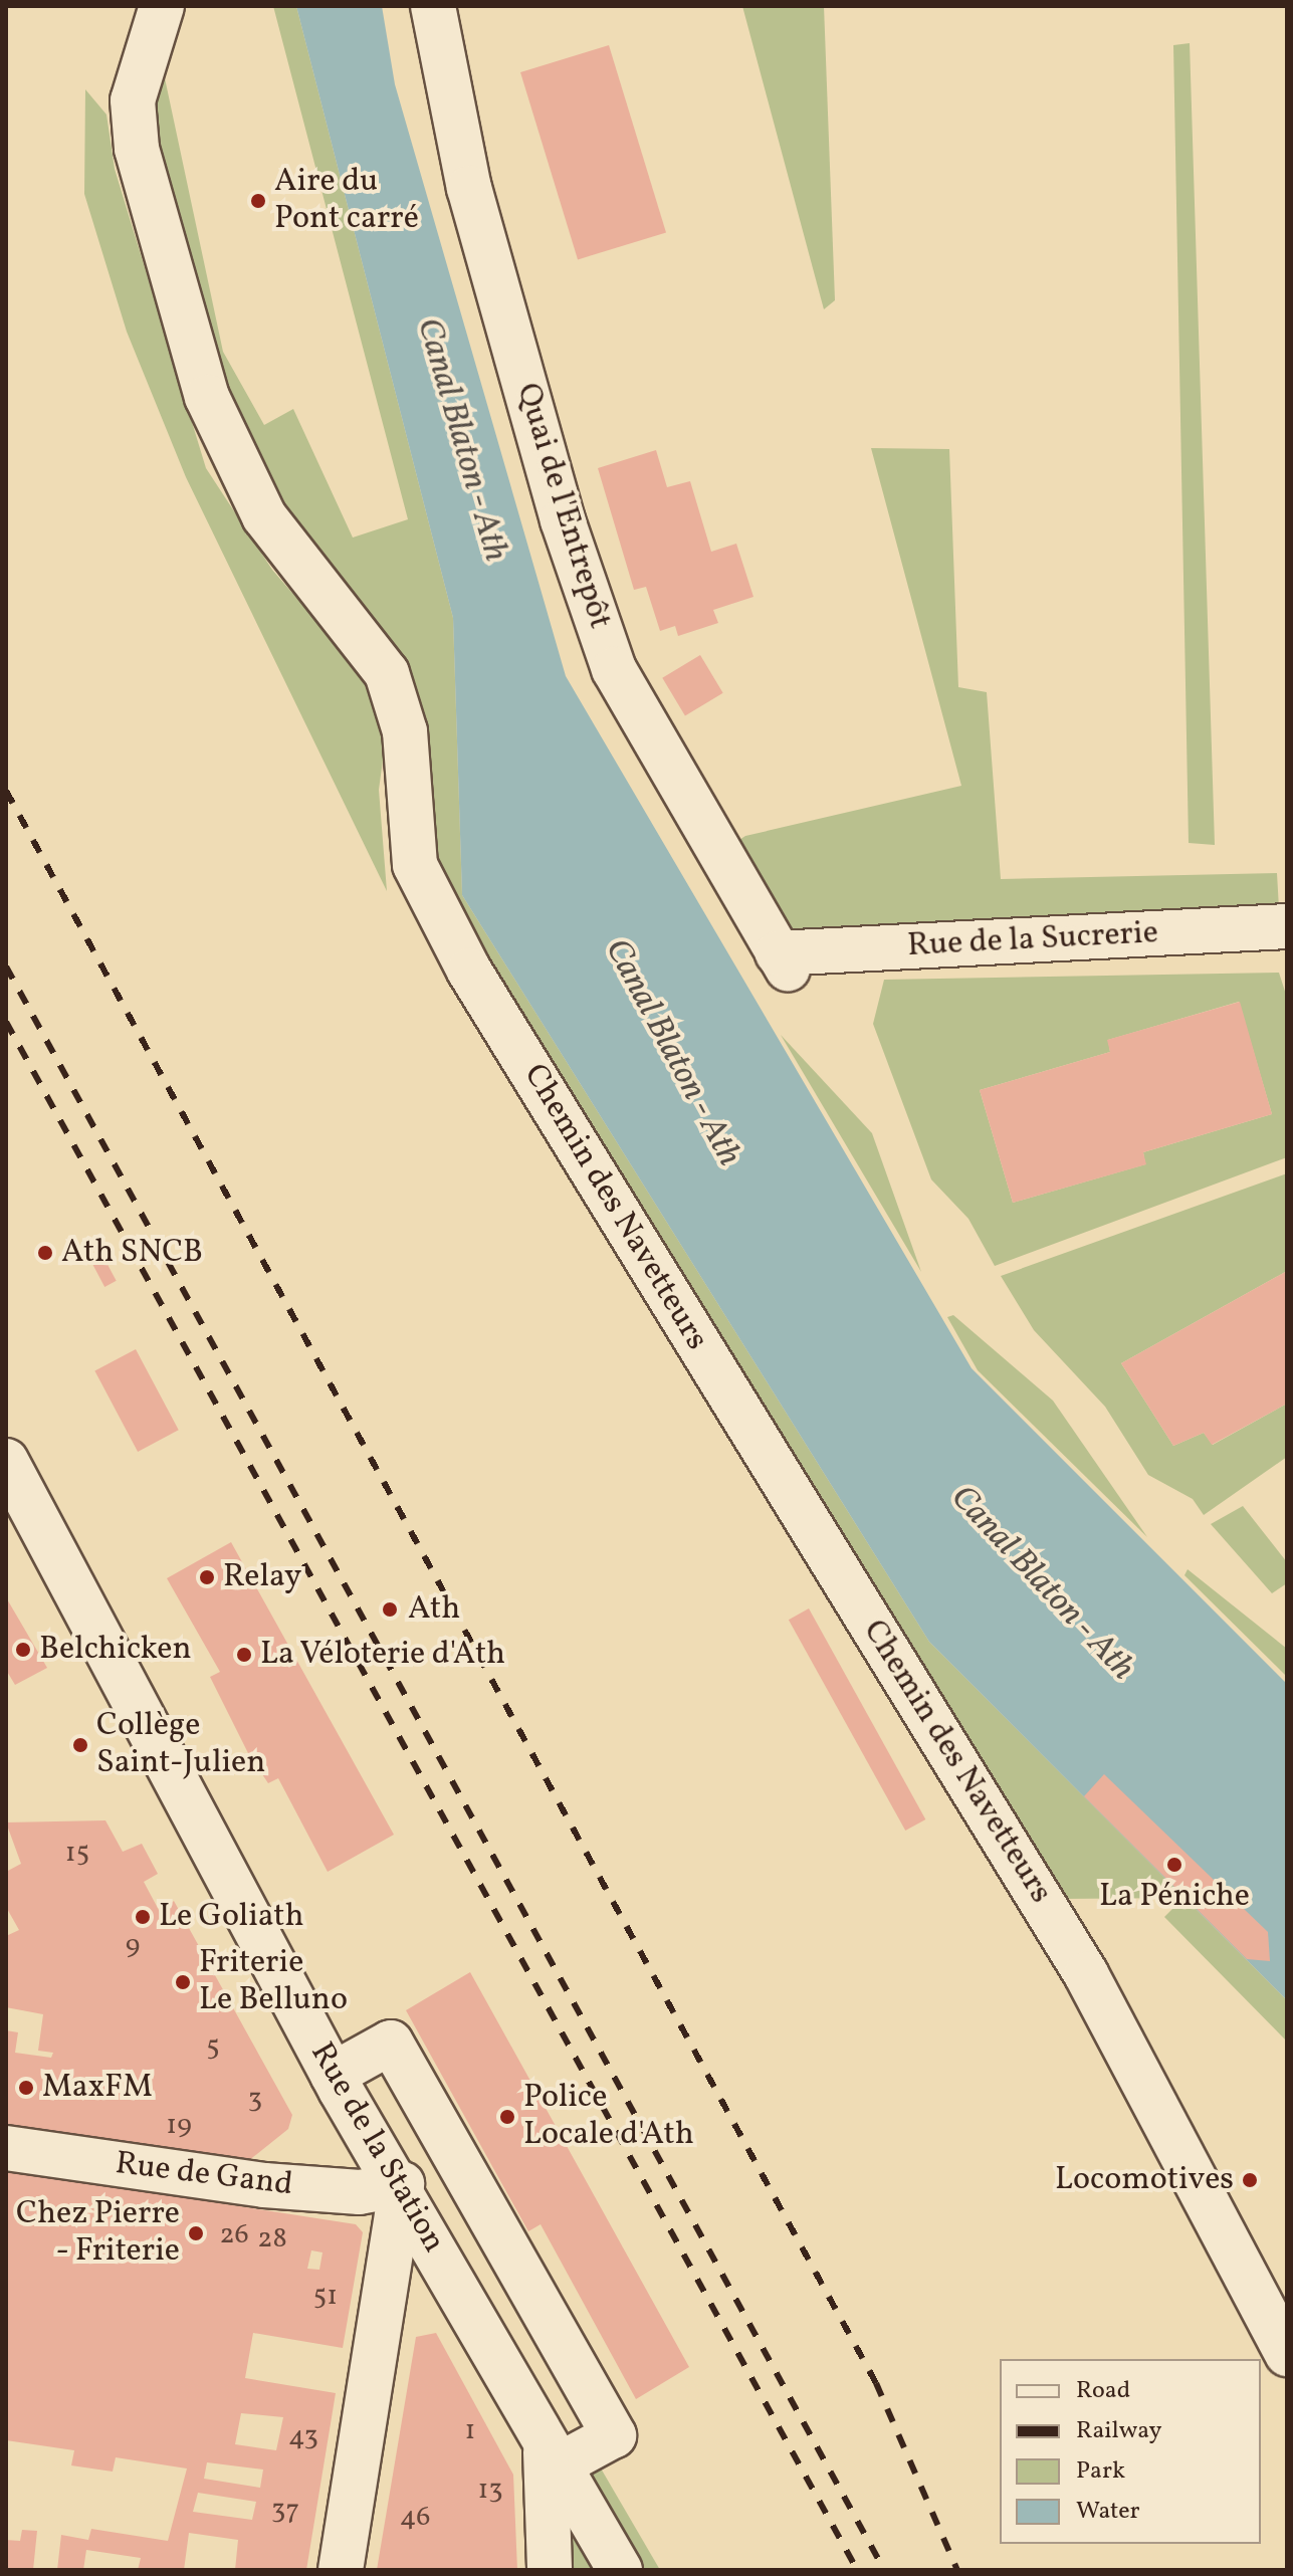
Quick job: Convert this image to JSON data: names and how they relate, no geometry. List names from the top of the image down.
{
  "streets": {
    "street": [
      "Quai de l'Entrepôt",
      "Rue de la Sucrerie",
      "Chemin des Navetteurs",
      "Rue de la Station",
      "Rue de Gand"
    ]
  },
  "crossings": [
    ["Quai de l'Entrepôt", "Rue de la Sucrerie"],
    ["Rue de la Station", "Rue de Gand"]
  ],
  "water": ["Canal Blaton - Ath"],
  "places": [
    "Aire du Pont carré",
    "Ath SNCB",
    "Relay",
    "Ath",
    "Belchicken",
    "La Véloterie d'Ath",
    "Collège Saint-Julien",
    "La Péniche",
    "Le Goliath",
    "Friterie Le Belluno",
    "MaxFM",
    "Police Locale d'Ath",
    "Locomotives",
    "Chez Pierre - Friterie"
  ],
  "house_numbers": [
    "15",
    "9",
    "5",
    "3",
    "19",
    "26",
    "28",
    "51",
    "1",
    "43",
    "13",
    "37",
    "46"
  ],
  "legend": [
    "Road",
    "Railway",
    "Park",
    "Water"
  ]
}
